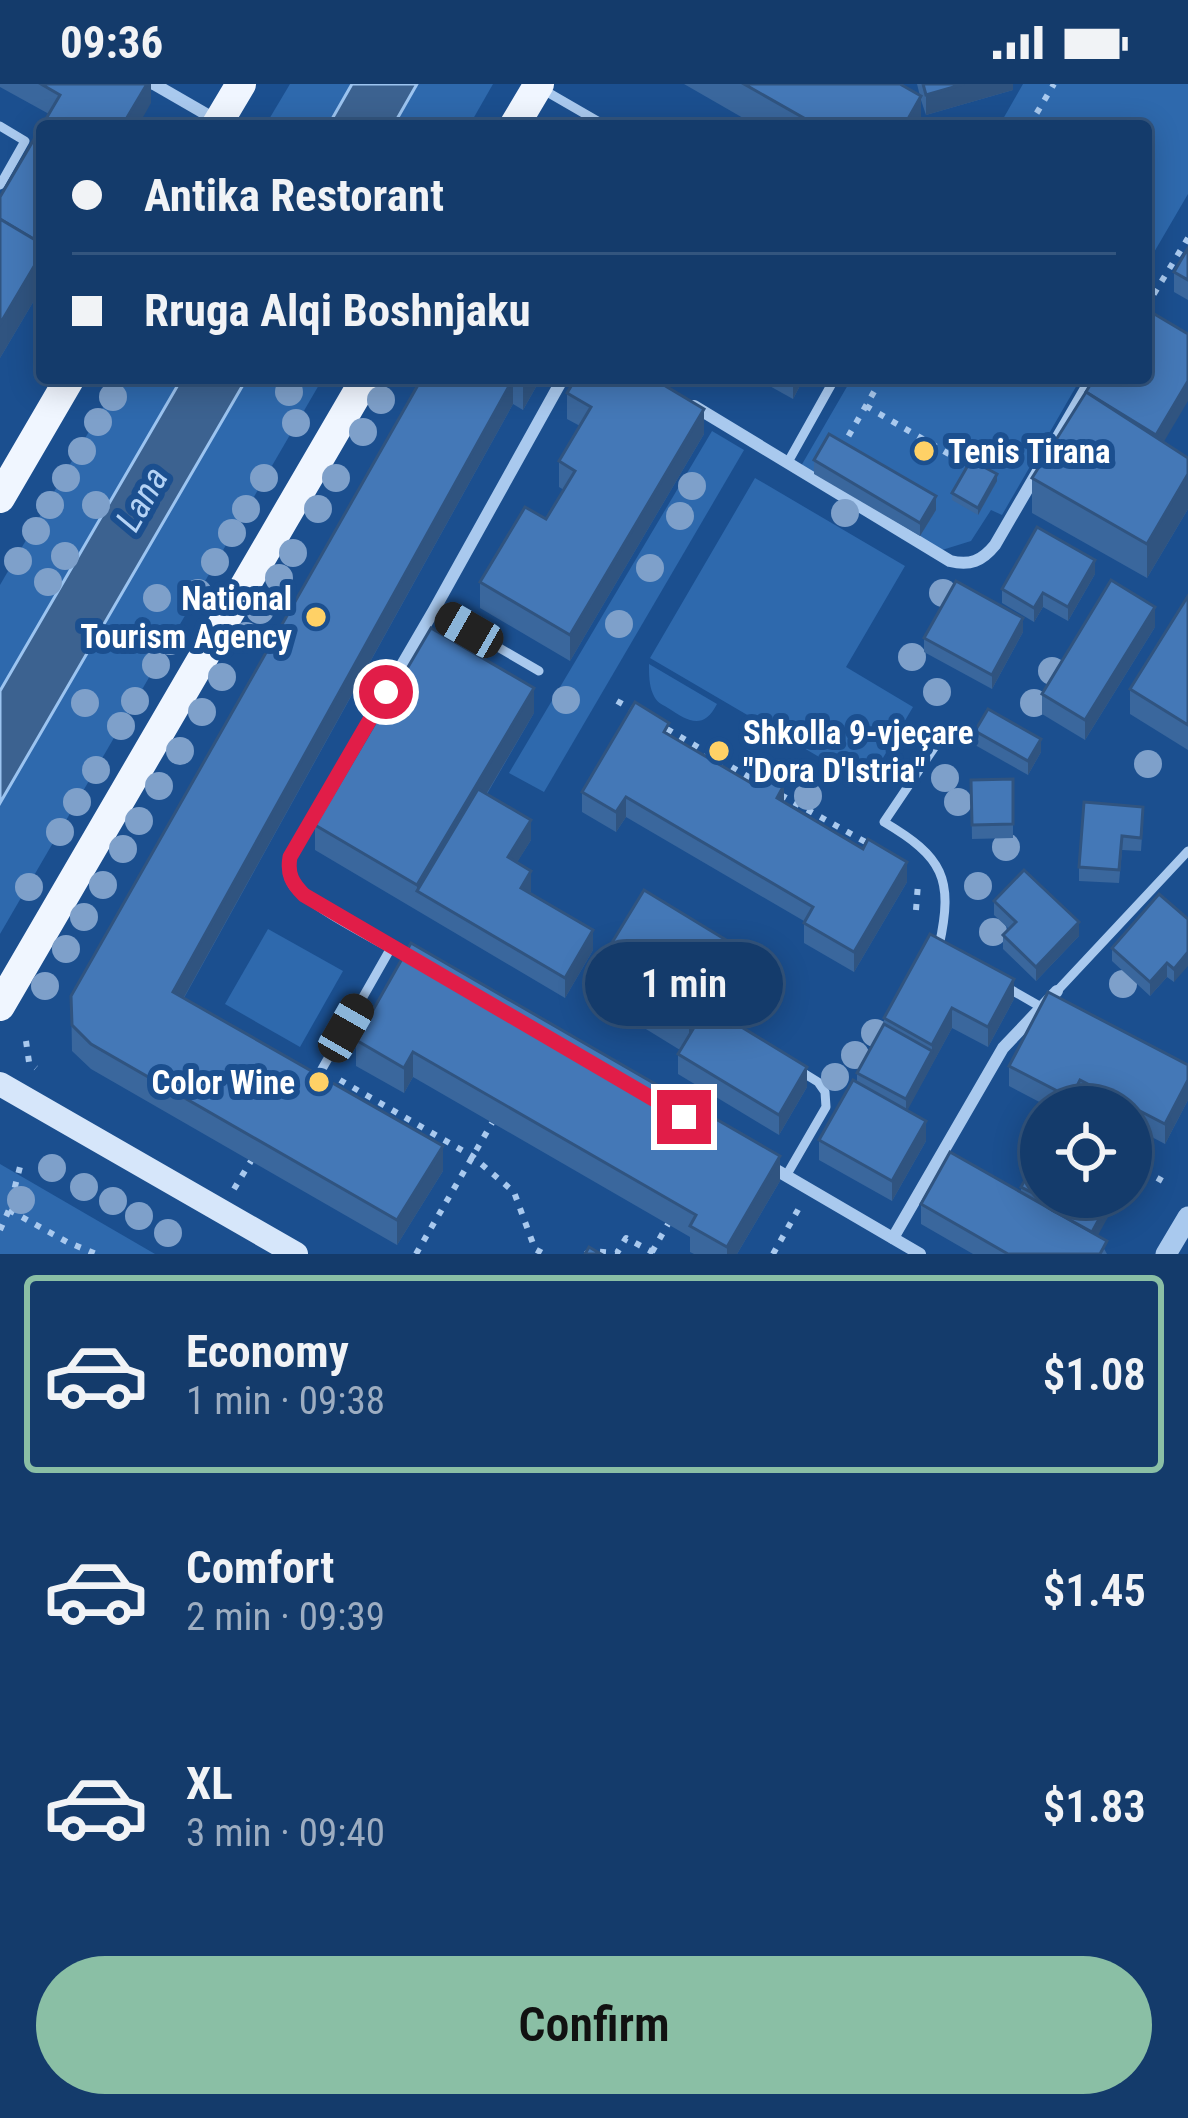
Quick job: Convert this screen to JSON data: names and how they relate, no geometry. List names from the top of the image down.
{
  "water": ["Lana"],
  "places": [
    "Tenis Tirana",
    "National Tourism Agency",
    "Shkolla 9-vjeçare \"Dora D'Istria\"",
    "Color Wine"
  ],
  "page": {
    "status": "09:36",
    "banner": ["Antika Restorant", "Rruga Alqi Boshnjaku"],
    "bubble": "1 min",
    "list": [
      {
        "name": "Economy",
        "note": "1 min · 09:38",
        "value": "$1.08"
      },
      {
        "name": "Comfort",
        "note": "2 min · 09:39",
        "value": "$1.45"
      },
      {
        "name": "XL",
        "note": "3 min · 09:40",
        "value": "$1.83"
      }
    ],
    "buttons": "Confirm"
  }
}
